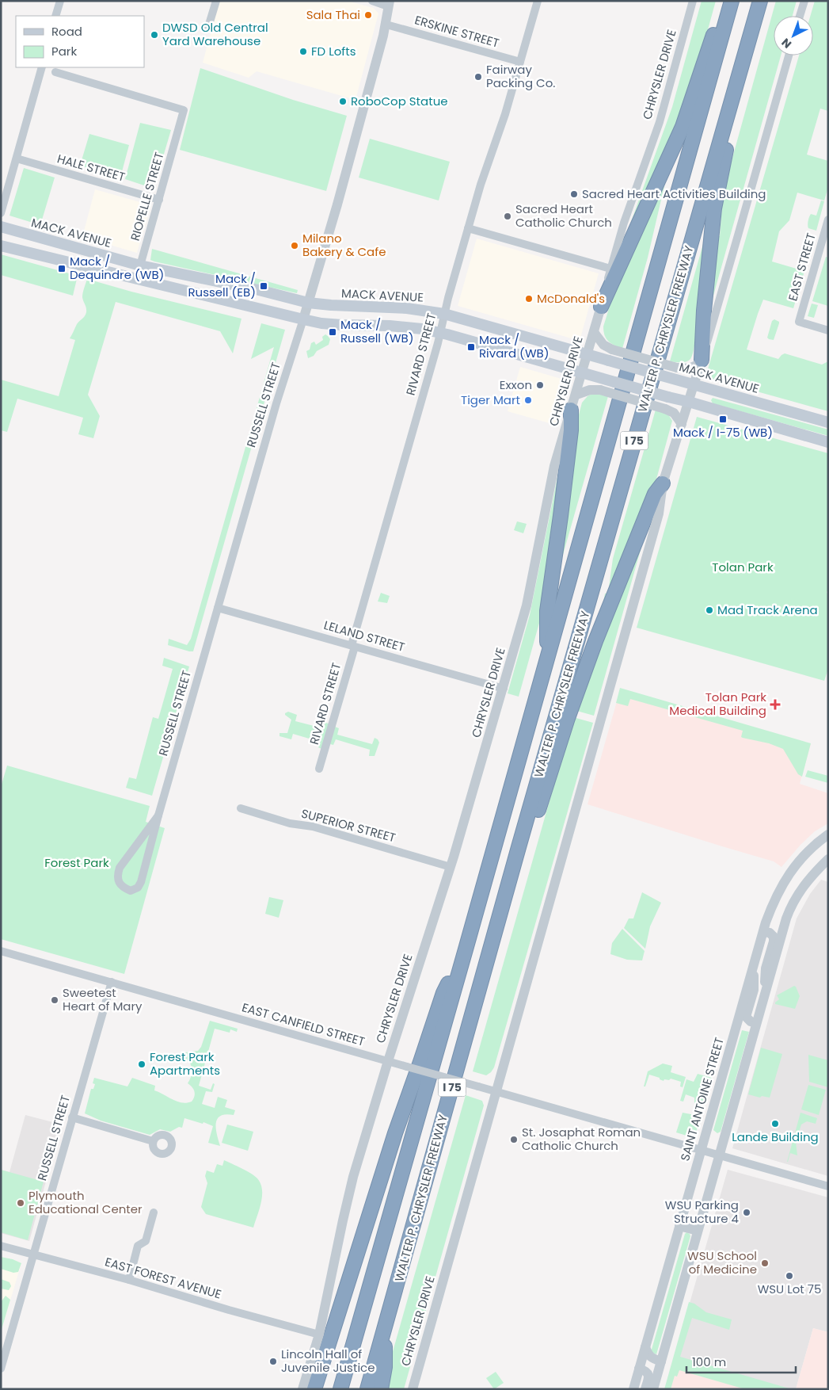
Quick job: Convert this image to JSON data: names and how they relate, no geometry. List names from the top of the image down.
{
  "streets": {
    "highway": ["WALTER P. CHRYSLER FREEWAY", "I 75"],
    "main road": ["MACK AVENUE"],
    "street": [
      "ERSKINE STREET",
      "CHRYSLER DRIVE",
      "HALE STREET",
      "RIOPELLE STREET",
      "EAST STREET",
      "RIVARD STREET",
      "RUSSELL STREET",
      "LELAND STREET",
      "SUPERIOR STREET",
      "EAST CANFIELD STREET",
      "SAINT ANTOINE STREET",
      "EAST FOREST AVENUE"
    ]
  },
  "crossings": [
    ["ERSKINE STREET", "RIVARD STREET"],
    ["ERSKINE STREET", "RUSSELL STREET"],
    ["CHRYSLER DRIVE", "MACK AVENUE"],
    ["CHRYSLER DRIVE", "LELAND STREET"],
    ["CHRYSLER DRIVE", "SUPERIOR STREET"],
    ["CHRYSLER DRIVE", "EAST CANFIELD STREET"],
    ["CHRYSLER DRIVE", "EAST FOREST AVENUE"],
    ["HALE STREET", "RIOPELLE STREET"],
    ["RIOPELLE STREET", "MACK AVENUE"],
    ["MACK AVENUE", "RIVARD STREET"],
    ["MACK AVENUE", "RUSSELL STREET"],
    ["RIVARD STREET", "LELAND STREET"],
    ["RUSSELL STREET", "LELAND STREET"],
    ["RUSSELL STREET", "EAST CANFIELD STREET"],
    ["RUSSELL STREET", "EAST FOREST AVENUE"],
    ["EAST CANFIELD STREET", "SAINT ANTOINE STREET"]
  ],
  "parks": ["Tolan Park", "Forest Park"],
  "places": {
    "other": [
      "Sala Thai",
      "DWSD Old Central Yard Warehouse",
      "FD Lofts",
      "Fairway Packing Co.",
      "RoboCop Statue",
      "Sacred Heart Activities Building",
      "Sacred Heart Catholic Church",
      "Milano Bakery & Cafe",
      "McDonald's",
      "Exxon",
      "Tiger Mart",
      "Mad Track Arena",
      "Sweetest Heart of Mary",
      "Forest Park Apartments",
      "Lande Building",
      "St. Josaphat Roman Catholic Church",
      "Plymouth Educational Center",
      "WSU Parking Structure 4",
      "WSU School of Medicine",
      "WSU Lot 75",
      "Lincoln Hall of Juvenile Justice"
    ],
    "transit": [
      "Mack / Dequindre (WB)",
      "Mack / Russell (EB)",
      "Mack / Russell (WB)",
      "Mack / Rivard (WB)",
      "Mack / I-75 (WB)"
    ],
    "health": ["Tolan Park Medical Building"]
  },
  "legend": ["Road", "Park"],
  "scale_bar": "100 m",
  "north": "bottom left"
}
